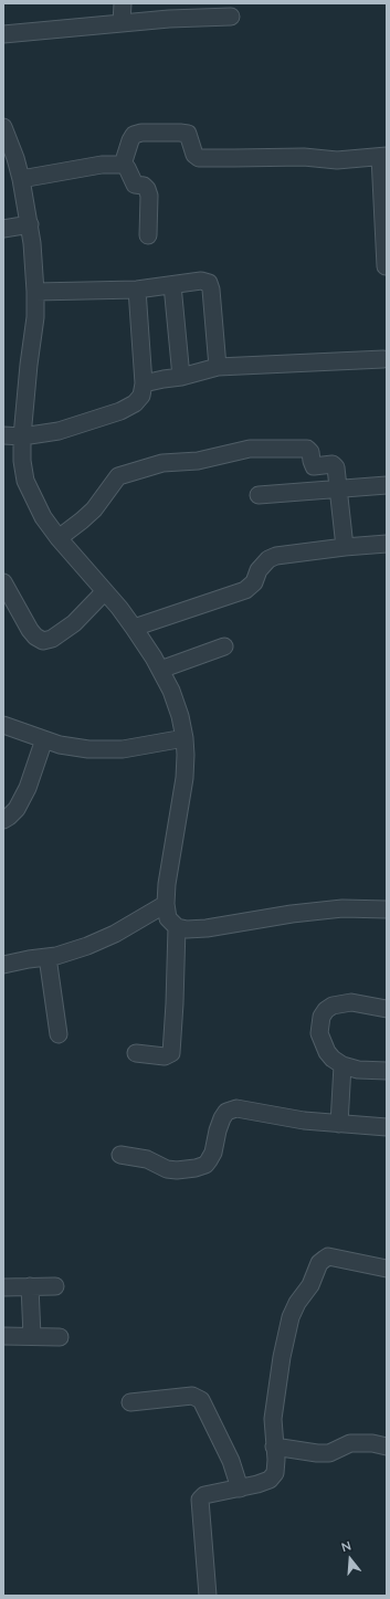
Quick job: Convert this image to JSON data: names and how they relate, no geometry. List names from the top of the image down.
{
  "north": "top"
}
